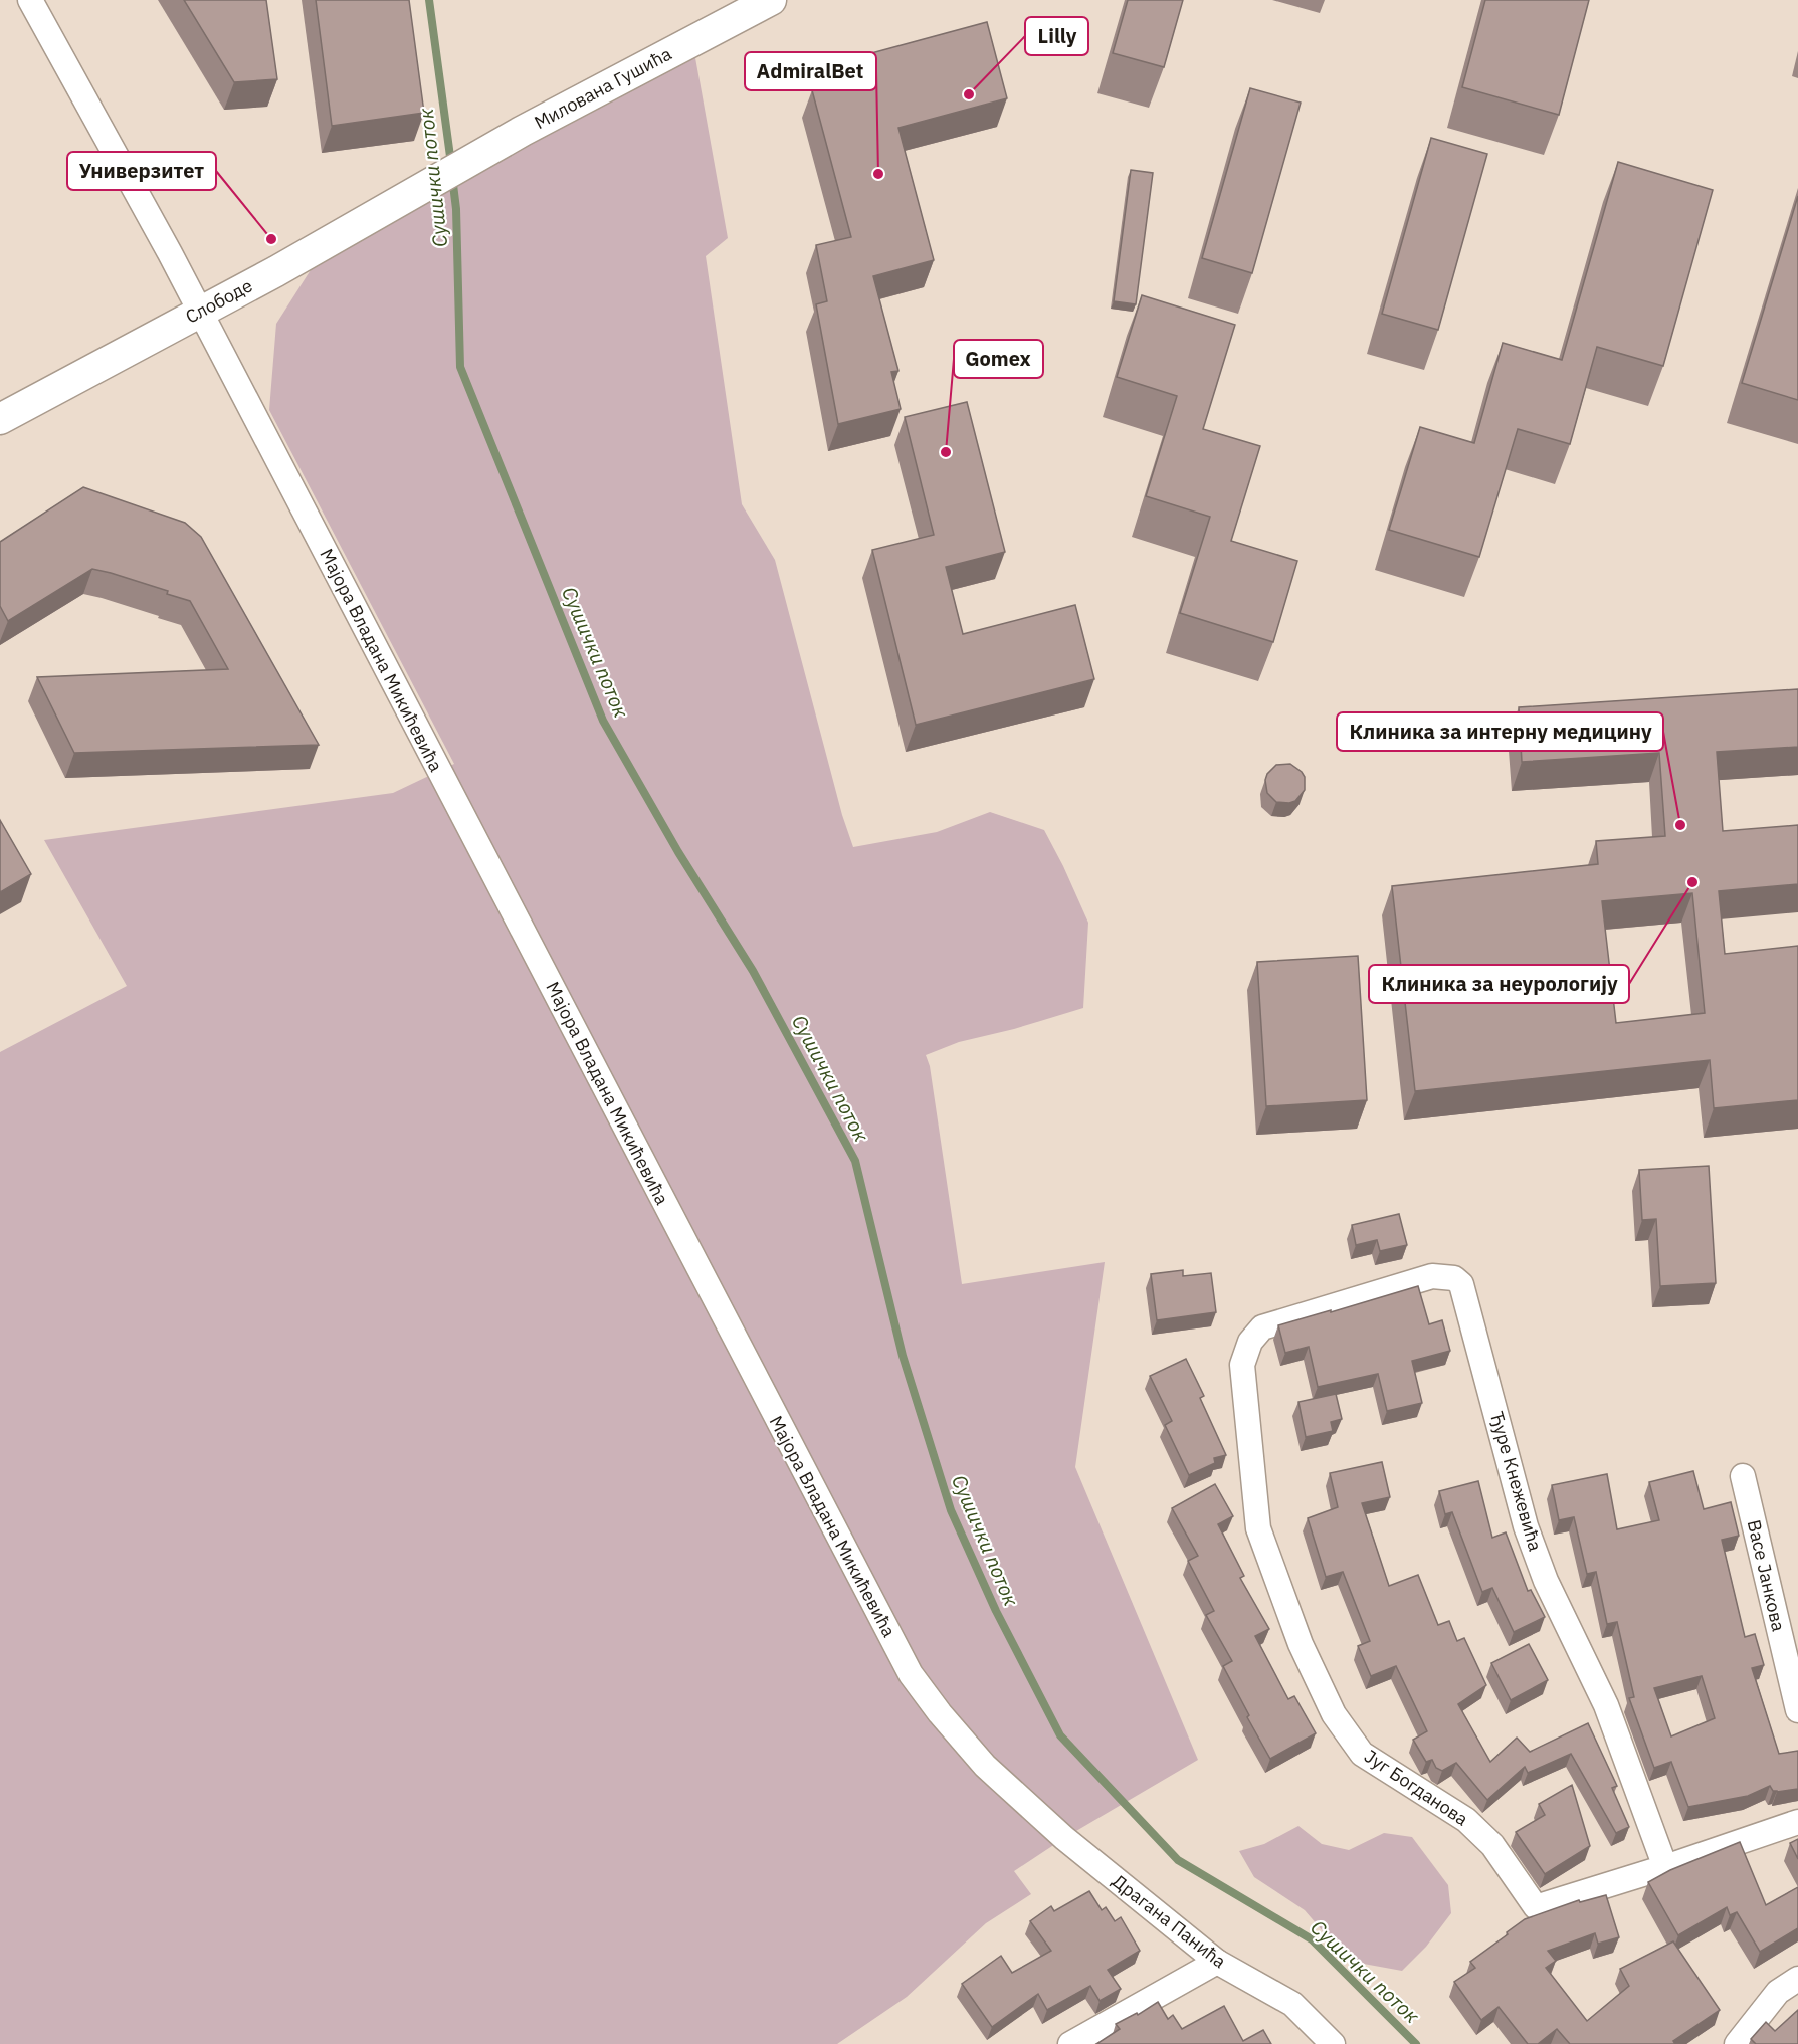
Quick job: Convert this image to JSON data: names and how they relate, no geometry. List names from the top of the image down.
{
  "streets": {
    "street": [
      "Милована Гушића",
      "Слободе",
      "Мајора Владана Микићевића",
      "Ђуре Кнежевића",
      "Васе Јанкова",
      "Југ Богданова",
      "Драгана Панића"
    ]
  },
  "crossings": [
    ["Милована Гушића", "Слободе"],
    ["Слободе", "Мајора Владана Микићевића"],
    ["Мајора Владана Микићевића", "Драгана Панића"],
    ["Ђуре Кнежевића", "Југ Богданова"]
  ],
  "water": ["Сушички поток"],
  "places": [
    "Lilly",
    "AdmiralBet",
    "Универзитет",
    "Gomex",
    "Клиника за интерну медицину",
    "Клиника за неурологију"
  ]
}
